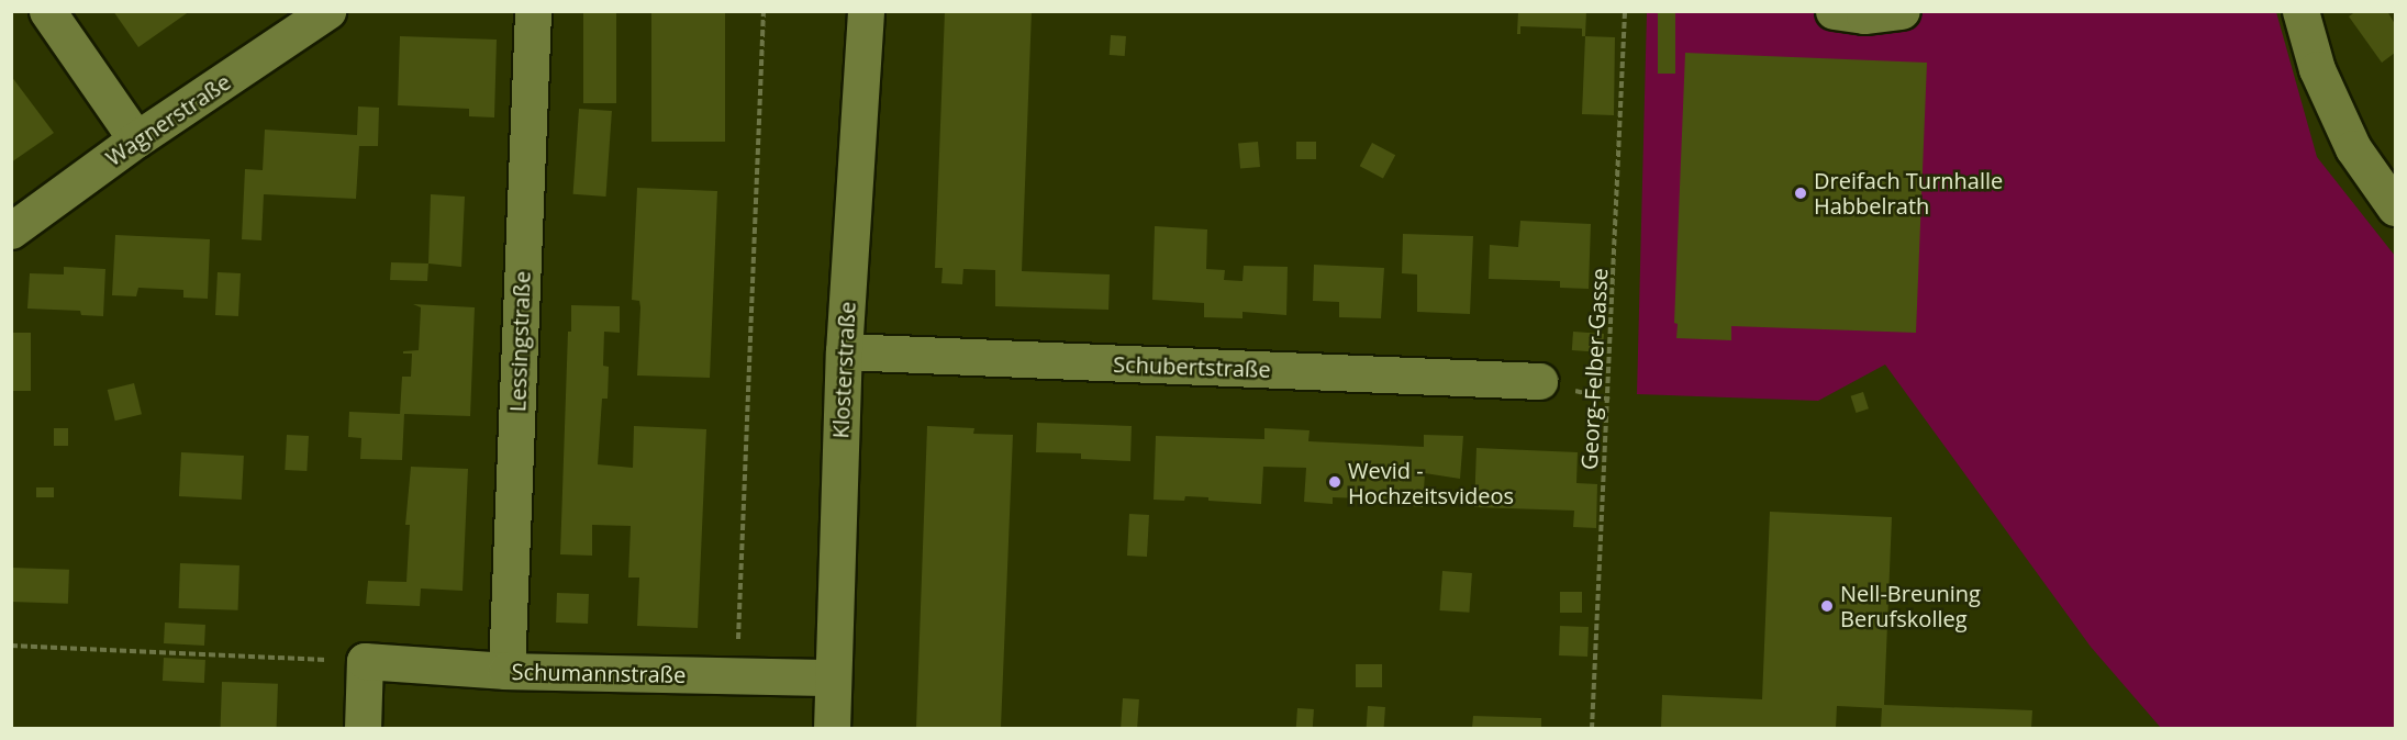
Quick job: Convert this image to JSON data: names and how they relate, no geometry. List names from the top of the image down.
{
  "streets": {
    "street": [
      "Wagnerstraße",
      "Lessingstraße",
      "Schubertstraße",
      "Klosterstraße",
      "Schumannstraße"
    ],
    "path": ["Georg-Felber-Gasse"]
  },
  "crossings": [
    ["Lessingstraße", "Schumannstraße"],
    ["Schubertstraße", "Klosterstraße"],
    ["Klosterstraße", "Schumannstraße"]
  ],
  "places": ["Dreifach Turnhalle Habbelrath", "Wevid - Hochzeitsvideos", "Nell-Breuning Berufskolleg"]
}
